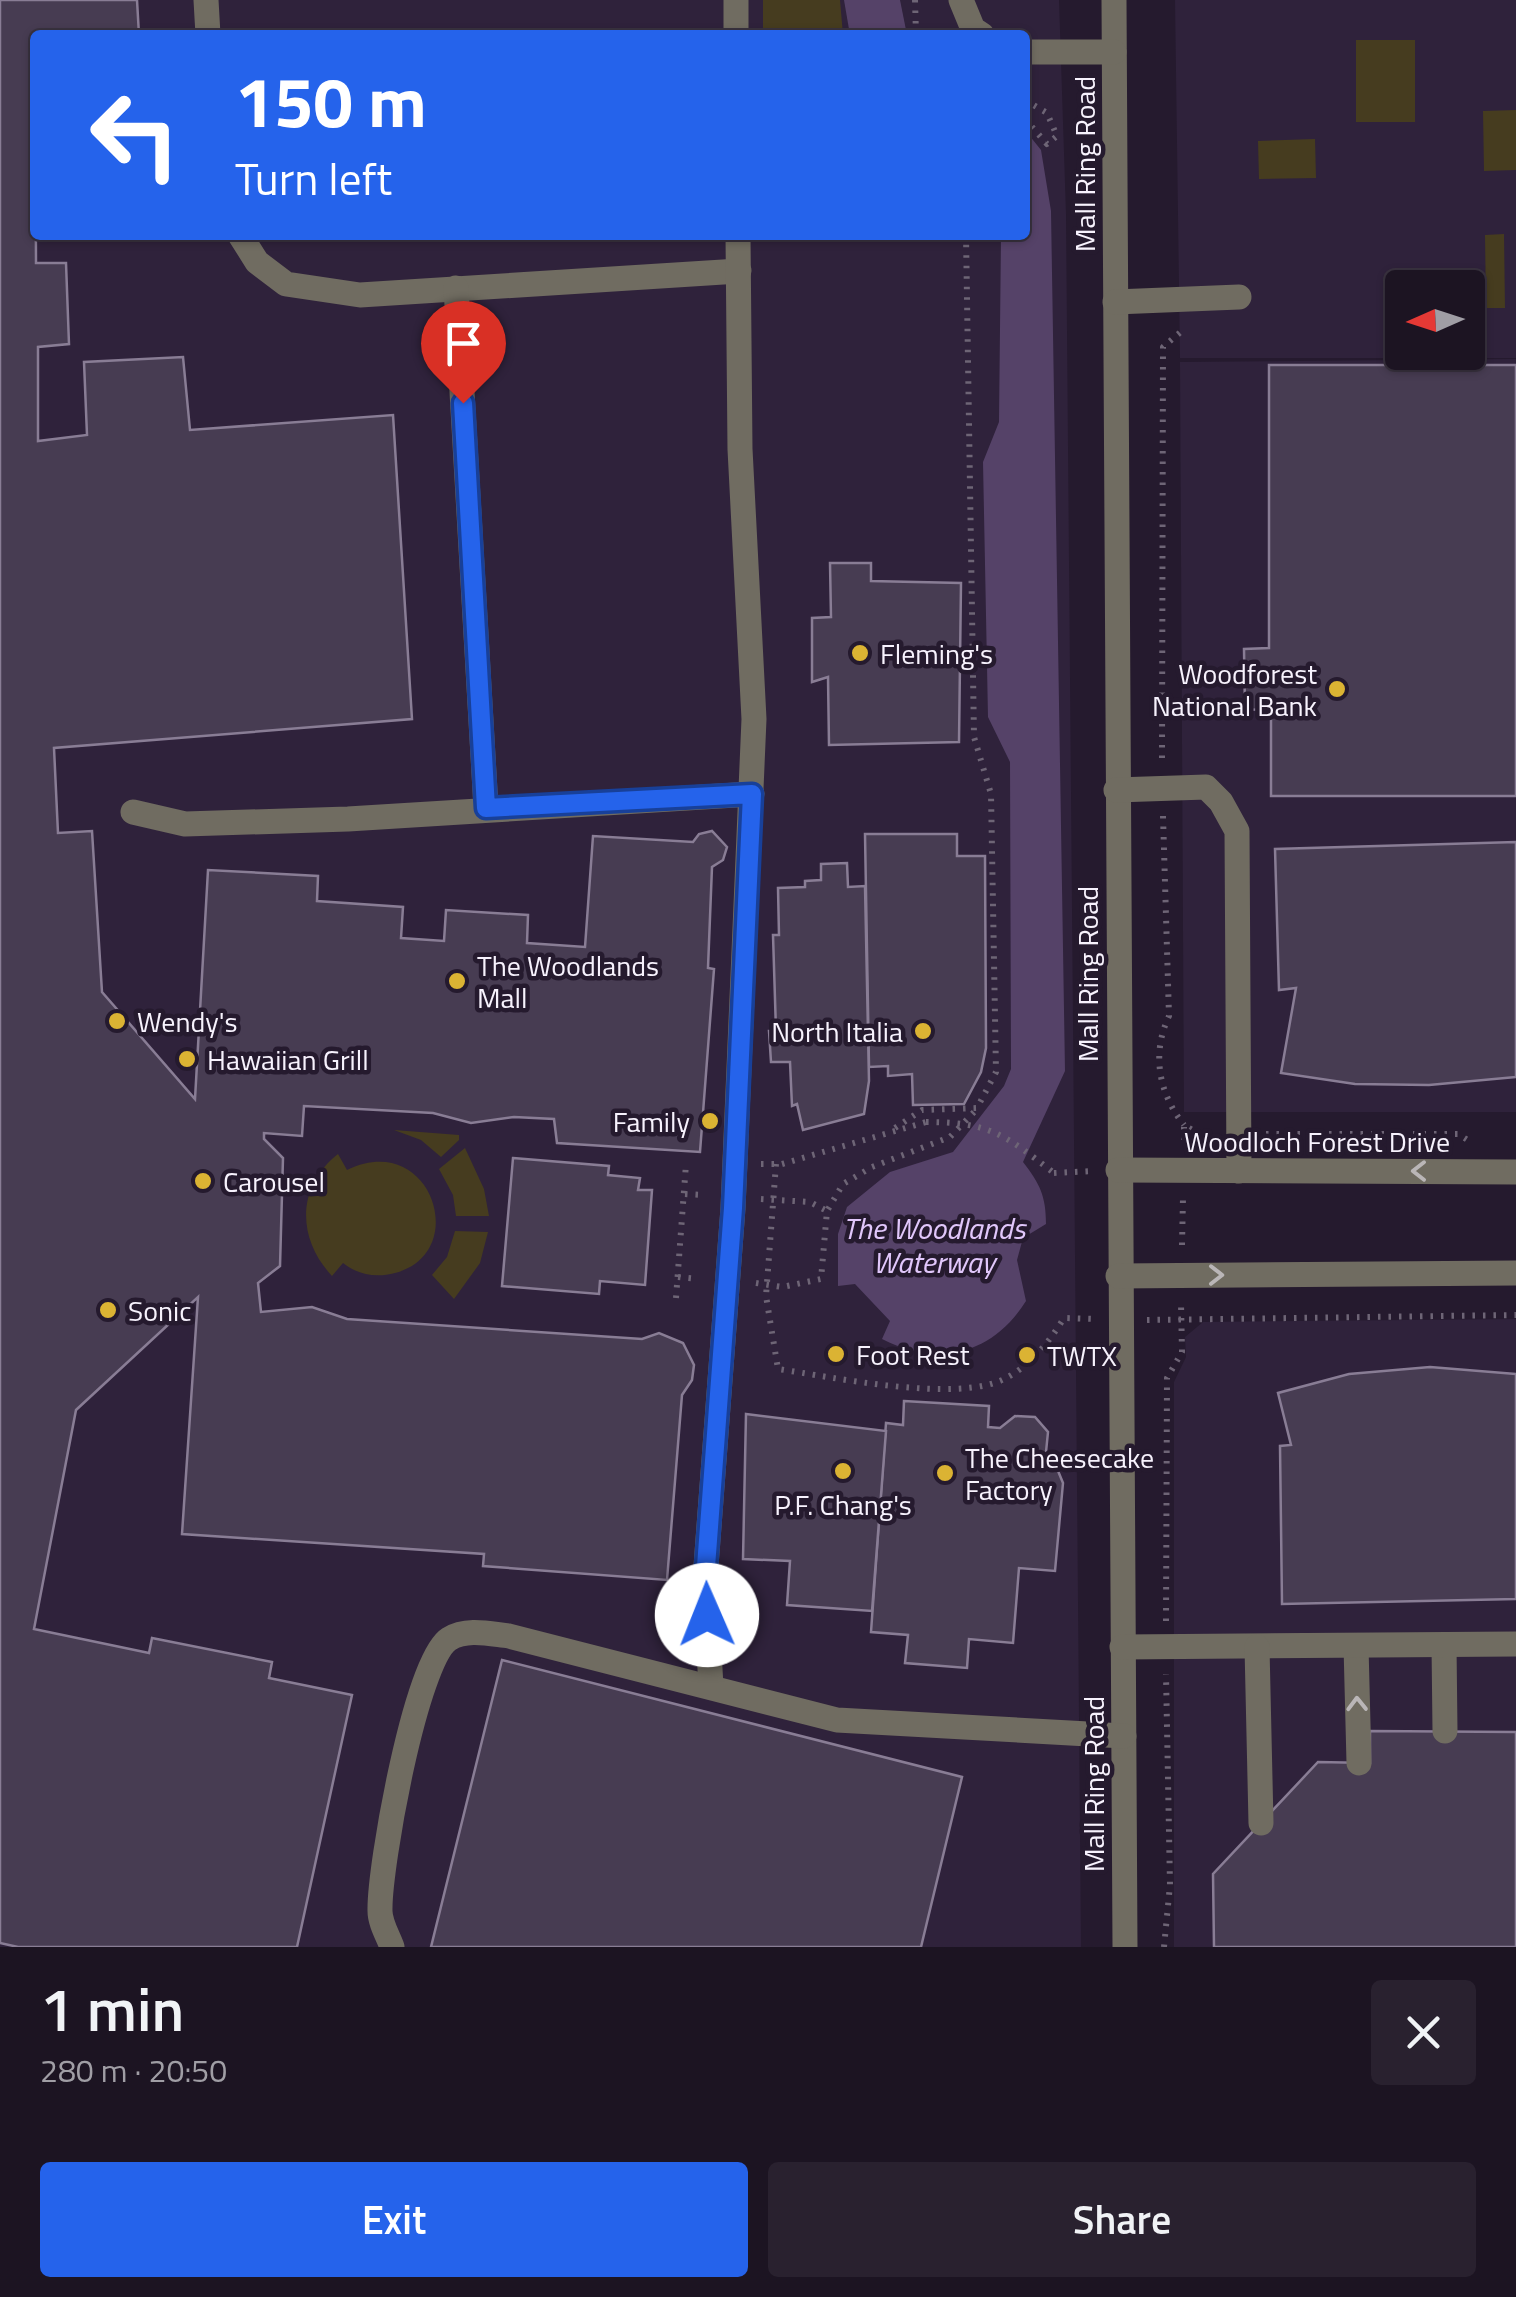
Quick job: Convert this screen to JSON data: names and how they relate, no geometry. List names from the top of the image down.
{
  "streets": {
    "street": ["Mall Ring Road", "Woodloch Forest Drive"]
  },
  "crossings": [
    ["Mall Ring Road", "Woodloch Forest Drive"]
  ],
  "water": ["The Woodlands Waterway"],
  "places": [
    "Fleming's",
    "Woodforest National Bank",
    "The Woodlands Mall",
    "Wendy's",
    "North Italia",
    "Hawaiian Grill",
    "Family",
    "Carousel",
    "Sonic",
    "Foot Rest",
    "TWTX",
    "P.F. Chang's",
    "The Cheesecake Factory"
  ],
  "north": "left",
  "page": {
    "turn": ["150 m", "Turn left"],
    "heading": ["1 min", "280 m · 20:50"],
    "buttons": ["Exit", "Share"]
  }
}
